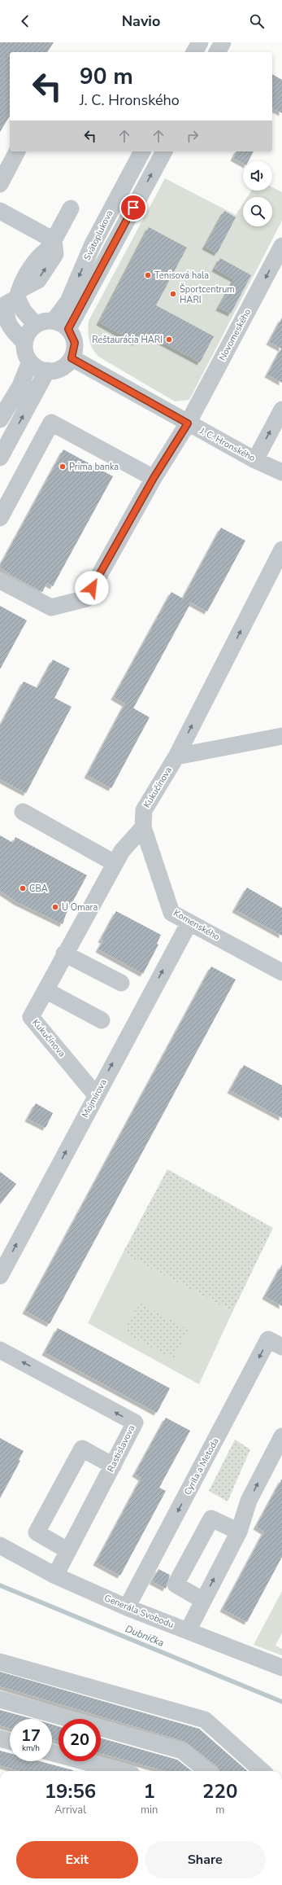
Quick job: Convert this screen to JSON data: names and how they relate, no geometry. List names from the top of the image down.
{
  "streets": {
    "street": [
      "Svätoplukova",
      "Novomeského",
      "J. C. Hronského",
      "Kukučínova",
      "Komenského",
      "Mojmírova",
      "Rastislavova",
      "Cyrila a Metoda",
      "Generála Svobodu"
    ]
  },
  "crossings": [
    ["Svätoplukova", "J. C. Hronského"],
    ["Novomeského", "J. C. Hronského"],
    ["Kukučínova", "Komenského"],
    ["Kukučínova", "Mojmírova"],
    ["Komenského", "Mojmírova"],
    ["Rastislavova", "Generála Svobodu"],
    ["Cyrila a Metoda", "Generála Svobodu"]
  ],
  "one_way": [
    "Novomeského",
    "Kukučínova",
    "Mojmírova",
    "Rastislavova"
  ],
  "water": ["Dubnička"],
  "places": [
    "Tenisová hala",
    "Športcentrum HARI",
    "Reštaurácia HARI",
    "Prima banka",
    "CBA",
    "U Omara"
  ],
  "page": {
    "header": "Navio",
    "turn": ["90 m", "J. C. Hronského"],
    "speed": "17 km/h",
    "limit": "20",
    "eta": [
      "19:56",
      "Arrival",
      "1",
      "min",
      "220",
      "m"
    ],
    "buttons": ["Exit", "Share"]
  }
}
